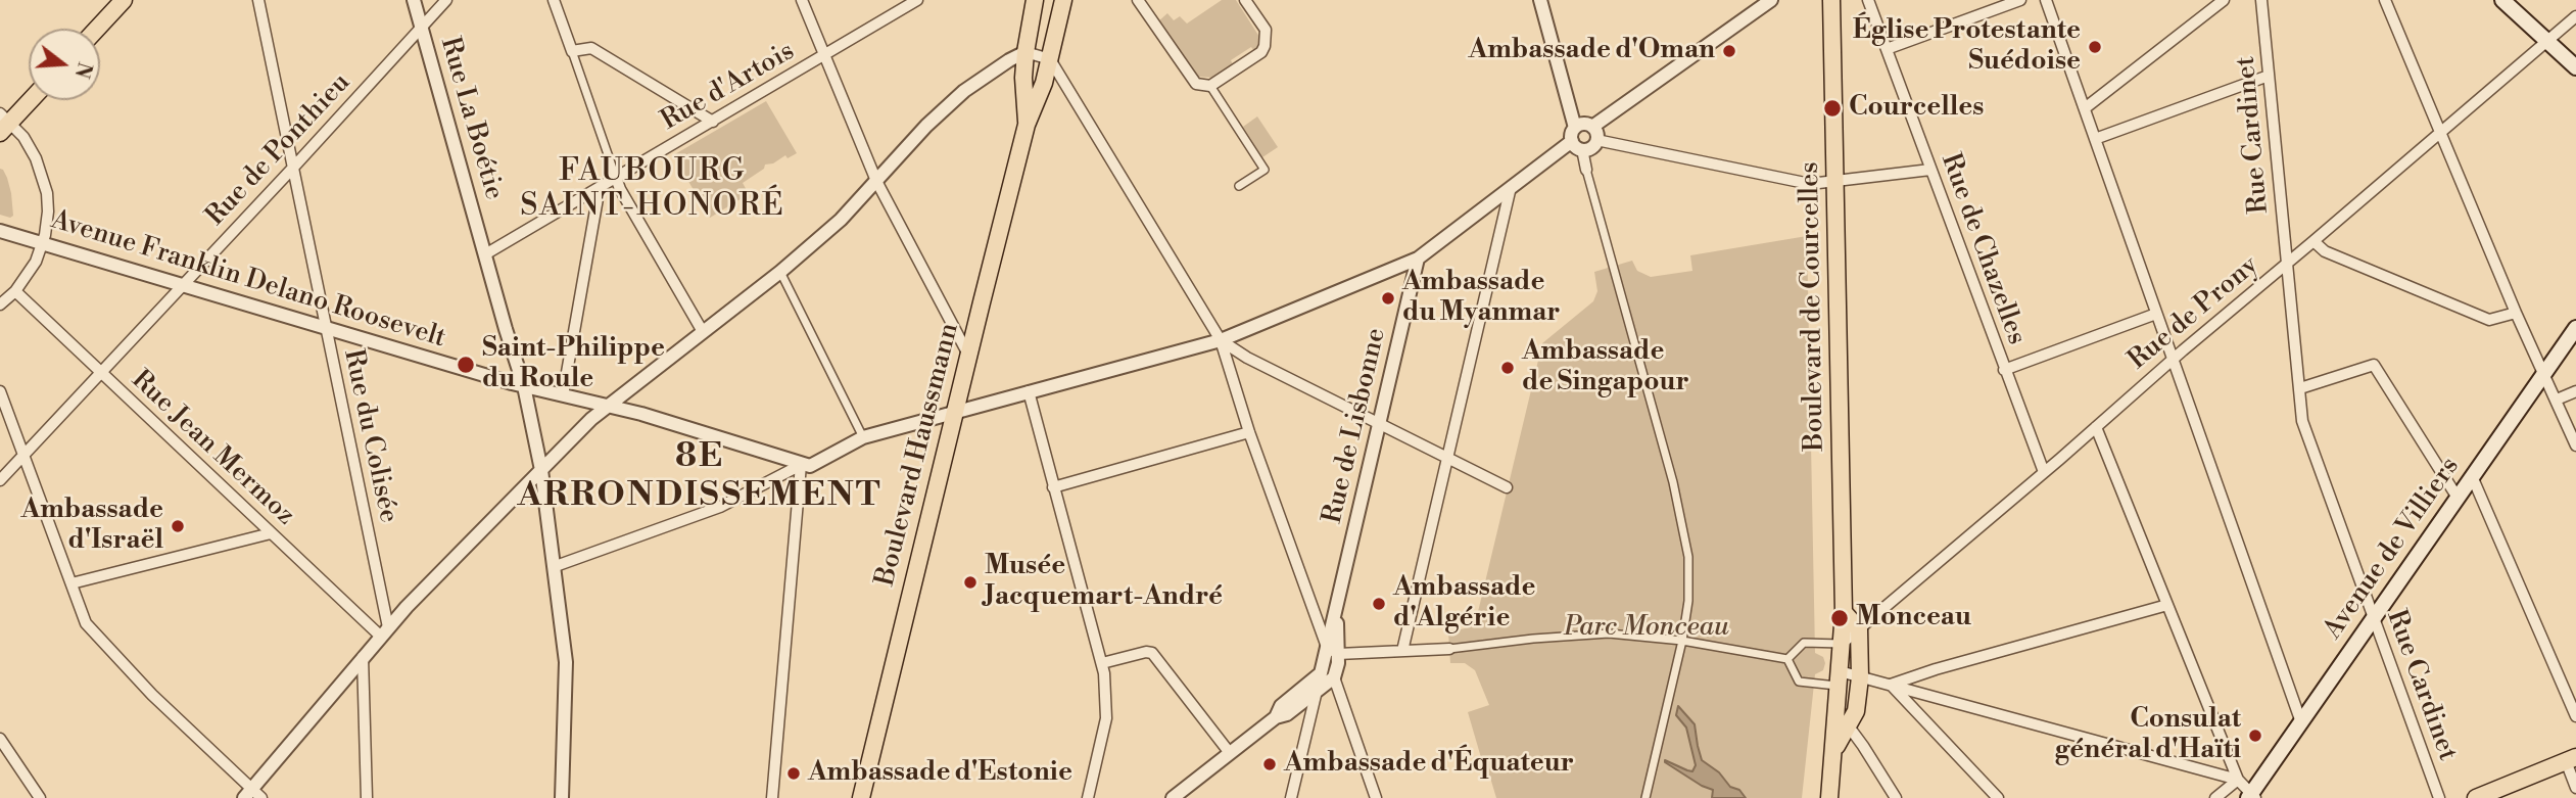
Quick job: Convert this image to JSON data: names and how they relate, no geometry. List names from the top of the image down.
{
  "streets": {
    "main road": ["Boulevard de Courcelles", "Boulevard Haussmann", "Avenue de Villiers"],
    "street": [
      "Rue d'Artois",
      "Rue La Boétie",
      "Rue Cardinet",
      "Rue de Ponthieu",
      "Rue de Chazelles",
      "Avenue Franklin Delano Roosevelt",
      "Rue de Prony",
      "Rue de Lisbonne",
      "Rue du Colisée",
      "Rue Jean Mermoz"
    ]
  },
  "crossings": [
    ["Rue d'Artois", "Rue La Boétie"],
    ["Rue La Boétie", "Rue de Ponthieu"],
    ["Rue La Boétie", "Avenue Franklin Delano Roosevelt"],
    ["Rue Cardinet", "Rue de Prony"],
    ["Rue Cardinet", "Avenue de Villiers"],
    ["Rue de Ponthieu", "Avenue Franklin Delano Roosevelt"],
    ["Rue de Ponthieu", "Rue du Colisée"],
    ["Rue de Ponthieu", "Rue Jean Mermoz"],
    ["Rue de Chazelles", "Rue de Prony"],
    ["Avenue Franklin Delano Roosevelt", "Rue du Colisée"],
    ["Boulevard de Courcelles", "Rue de Prony"],
    ["Rue du Colisée", "Rue Jean Mermoz"]
  ],
  "districts": ["FAUBOURG SAINT-HONORÉ", "8E ARRONDISSEMENT"],
  "parks": ["Parc Monceau"],
  "places": [
    "Église Protestante Suédoise",
    "Ambassade d'Oman",
    "Courcelles",
    "Ambassade du Myanmar",
    "Saint-Philippe du Roule",
    "Ambassade de Singapour",
    "Ambassade d'Israël",
    "Musée Jacquemart-André",
    "Ambassade d'Algérie",
    "Monceau",
    "Consulat général d'Haïti",
    "Ambassade d'Équateur",
    "Ambassade d'Estonie"
  ],
  "north": "right"
}
